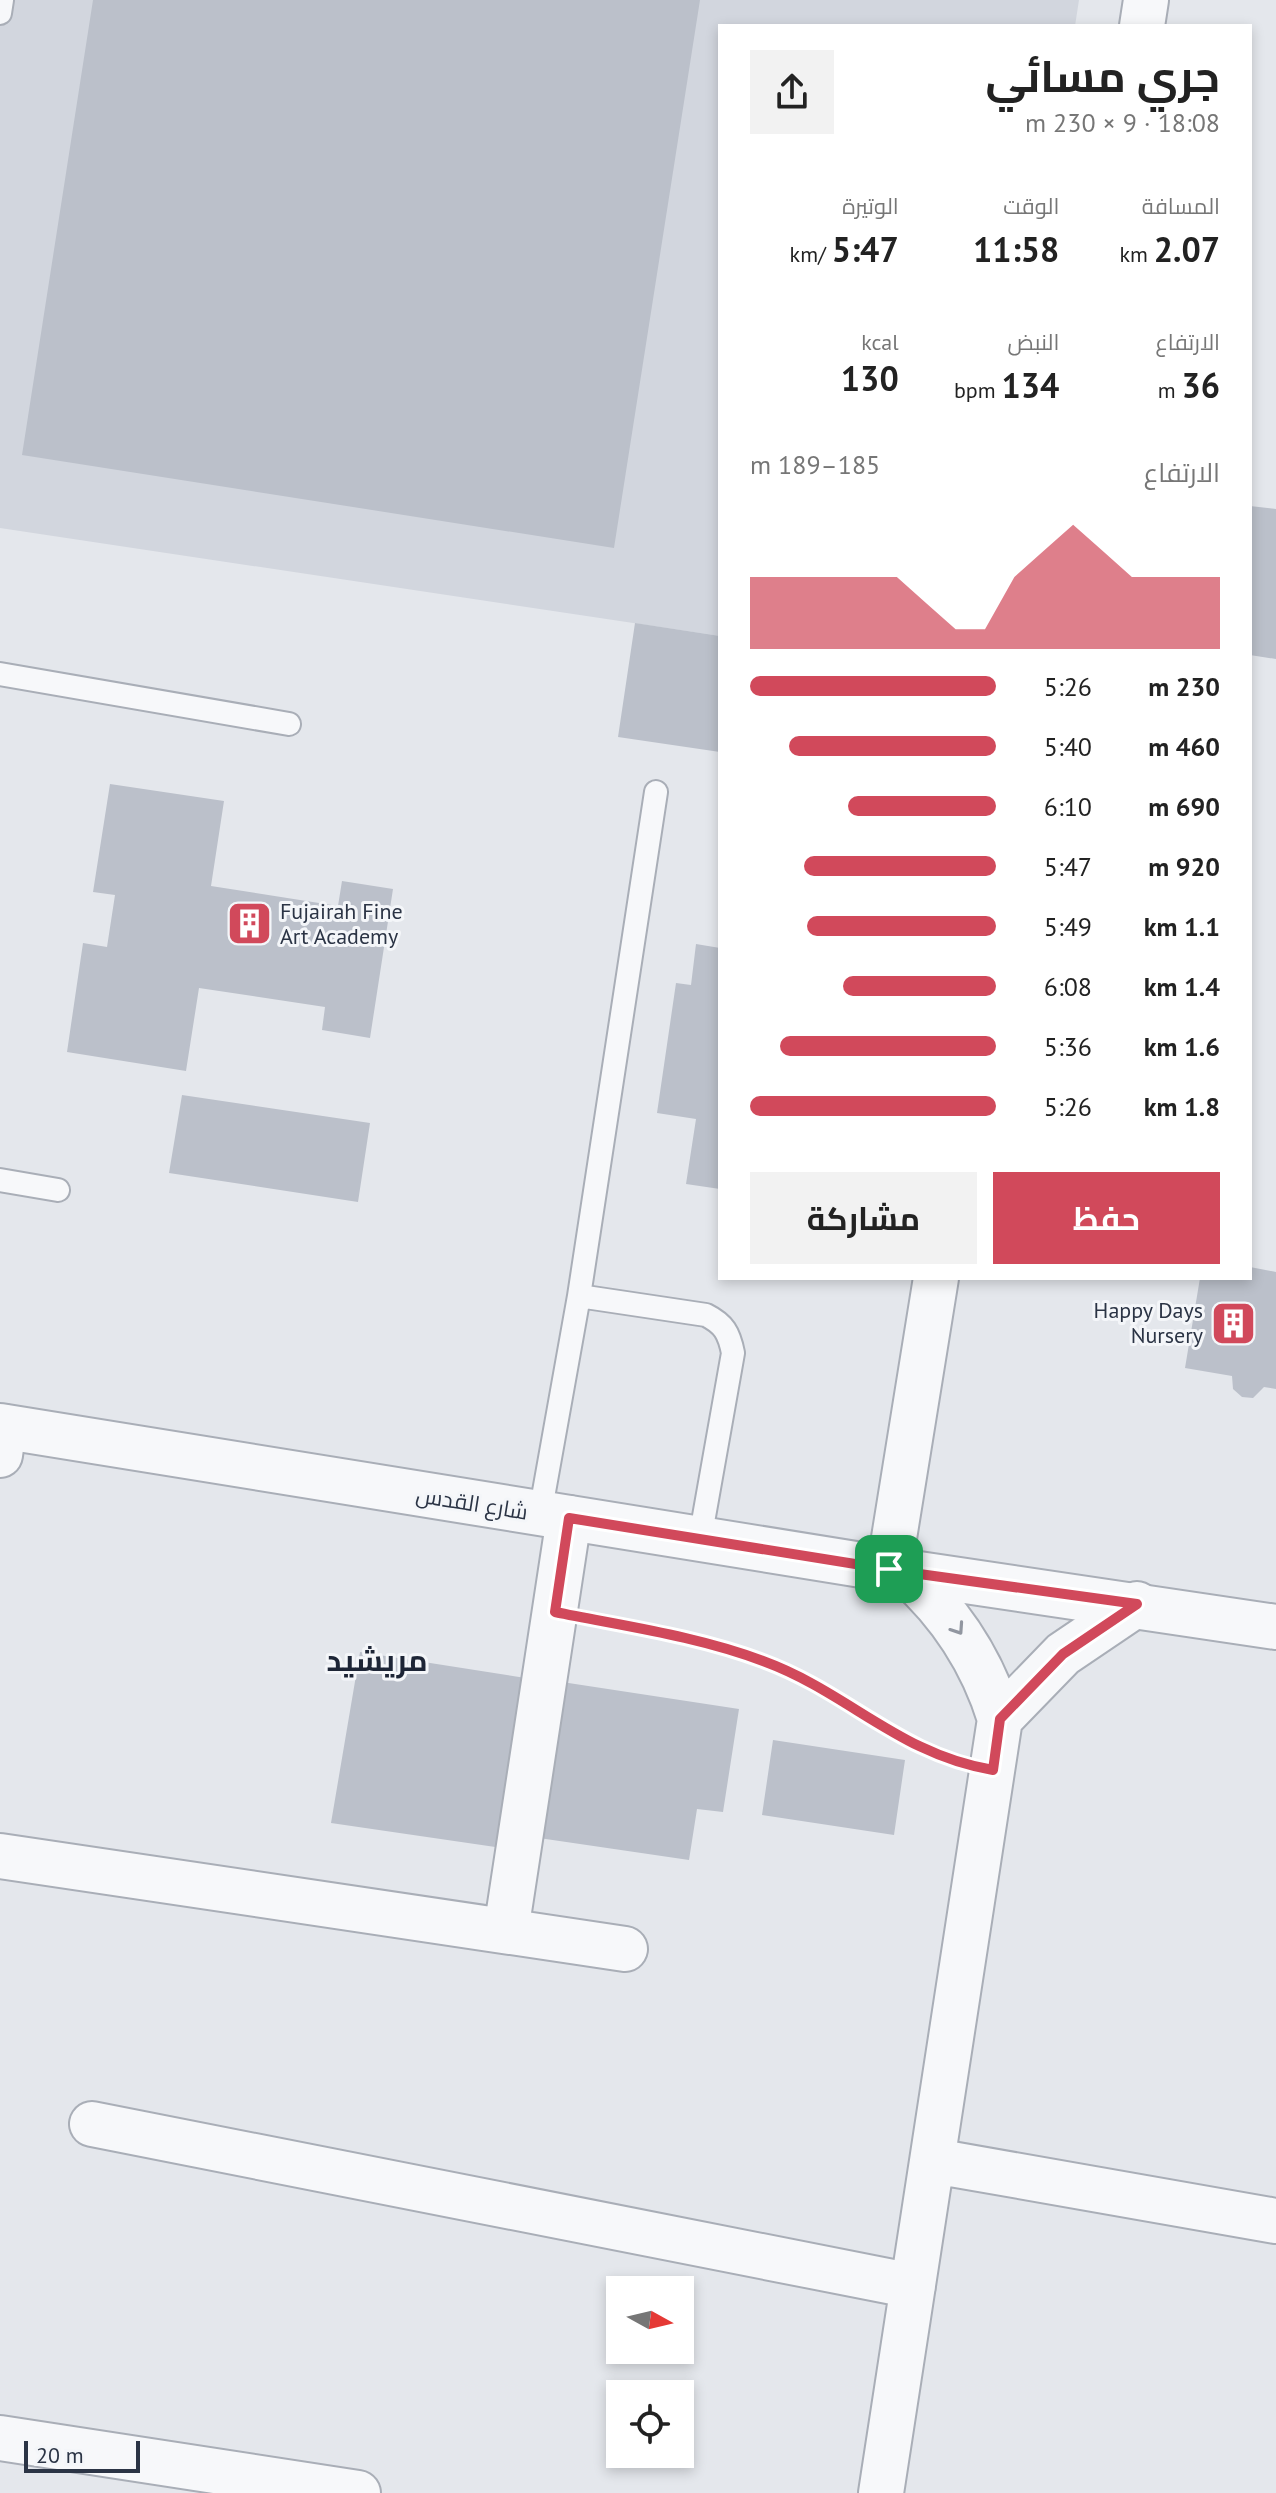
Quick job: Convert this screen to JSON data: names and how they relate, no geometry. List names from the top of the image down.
{
  "streets": {
    "street": ["شارع القدس"]
  },
  "districts": ["مريشيد"],
  "places": {
    "building": ["Fujairah Fine Art Academy", "Happy Days Nursery"]
  },
  "scale_bar": "20 m",
  "north": "right",
  "page": {
    "heading": ["جري مسائي", "18:08 · 9 × 230 m"],
    "stats": [
      ["المسافة", "2.07 km"],
      ["الوقت", "11:58"],
      ["الوتيرة", "5:47 /km"],
      ["الارتفاع", "36 m"],
      ["النبض", "134 bpm"],
      ["kcal", "130"]
    ],
    "chart": ["الارتفاع", "185–189 m"],
    "list": [
      {
        "name": "230 m",
        "note": "5:26"
      },
      {
        "name": "460 m",
        "note": "5:40"
      },
      {
        "name": "690 m",
        "note": "6:10"
      },
      {
        "name": "920 m",
        "note": "5:47"
      },
      {
        "name": "1.1 km",
        "note": "5:49"
      },
      {
        "name": "1.4 km",
        "note": "6:08"
      },
      {
        "name": "1.6 km",
        "note": "5:36"
      },
      {
        "name": "1.8 km",
        "note": "5:26"
      }
    ],
    "buttons": ["حفظ", "مشاركة"],
    "scale": "20 m"
  }
}
